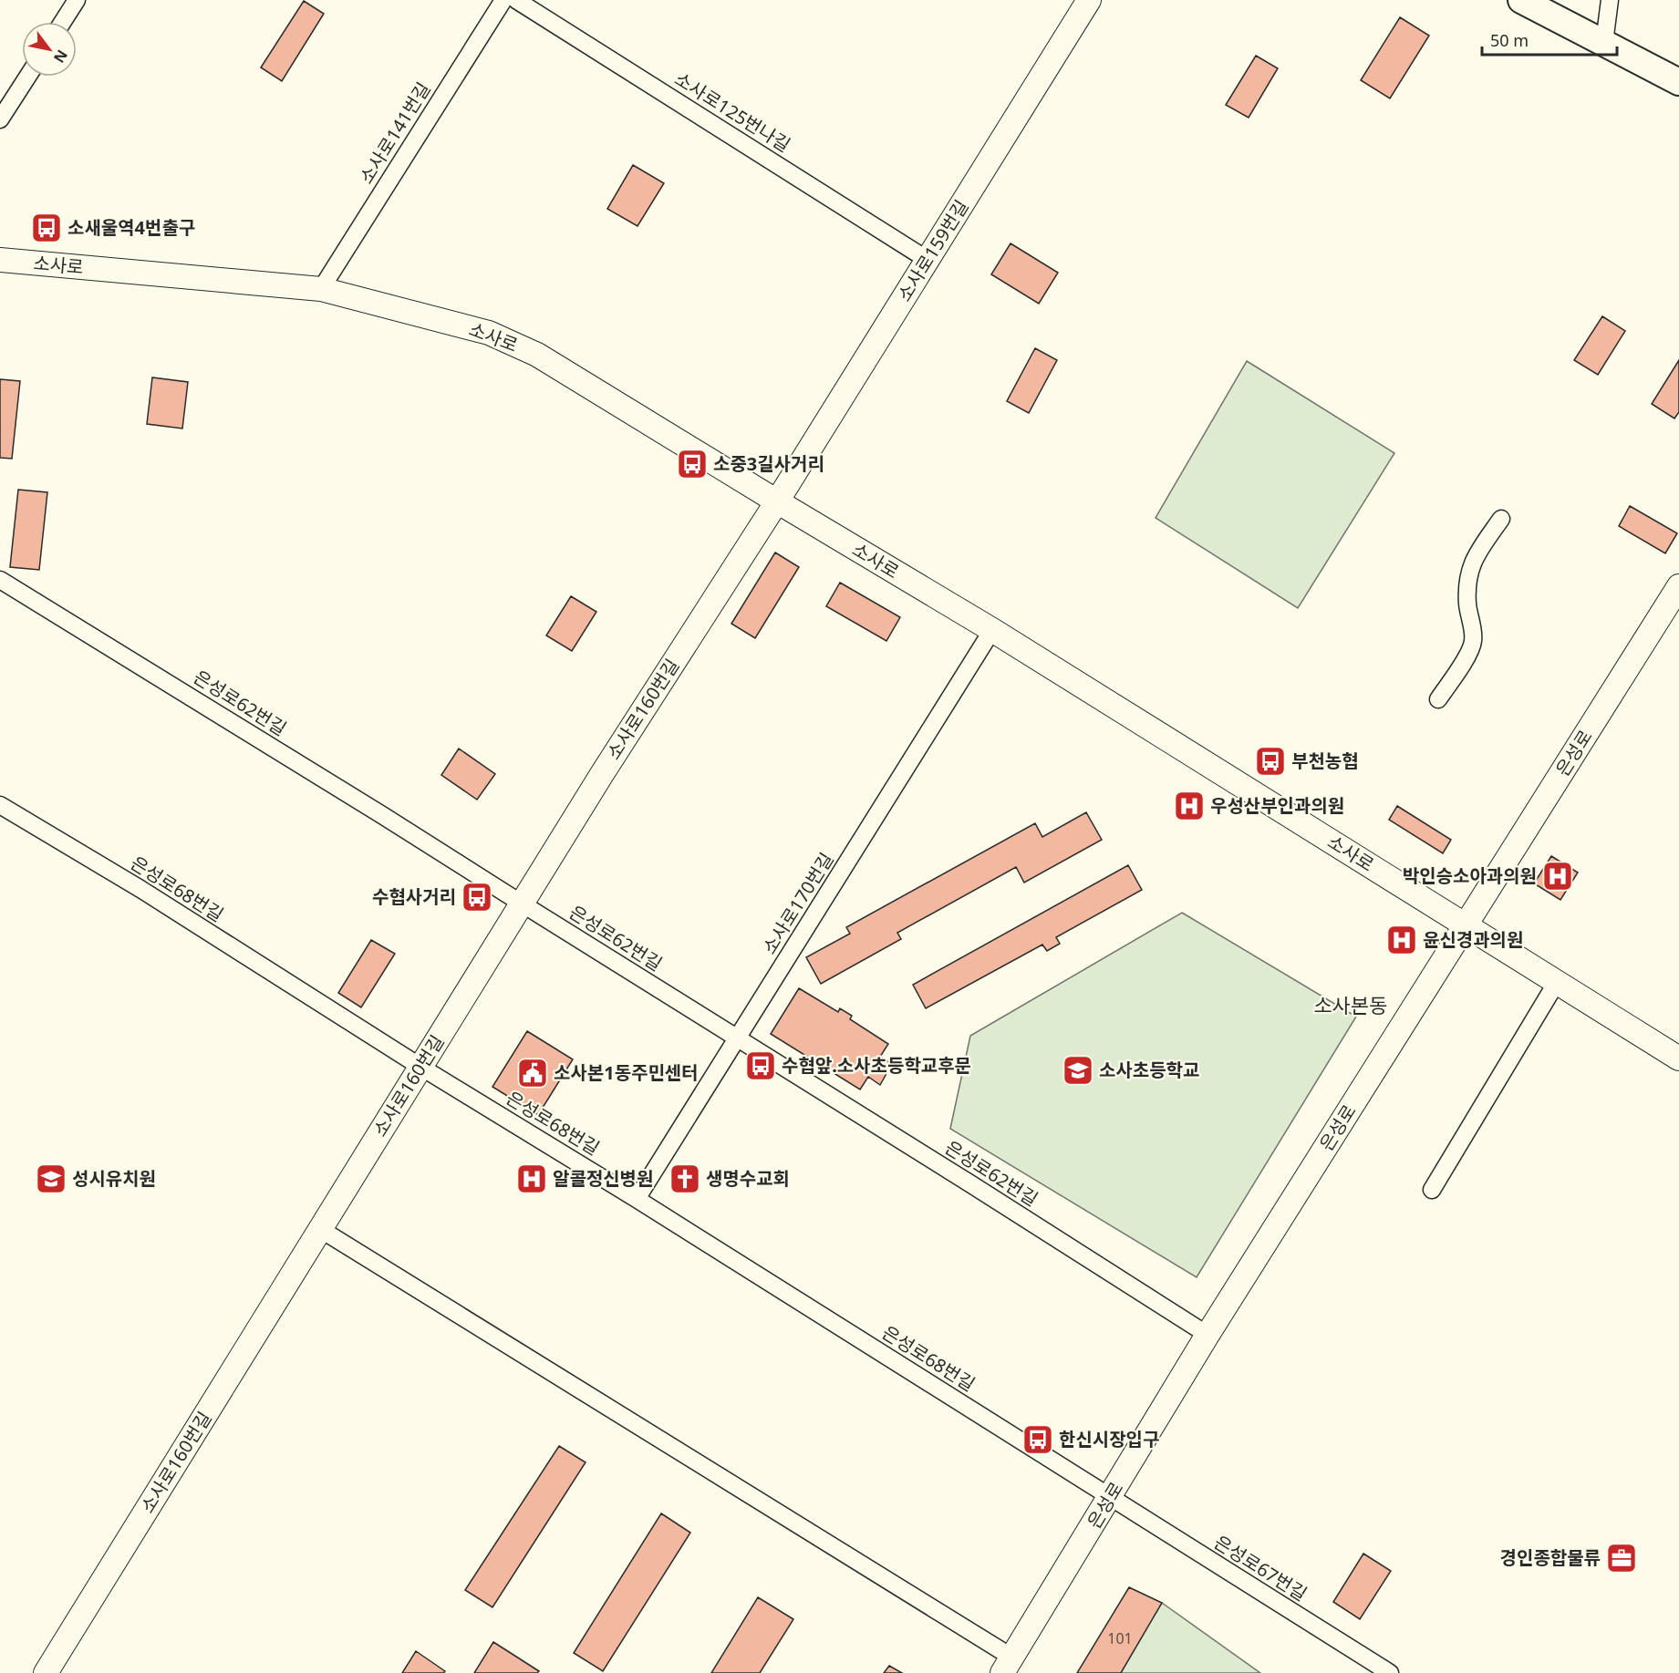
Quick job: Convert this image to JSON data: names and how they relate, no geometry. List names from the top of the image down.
{
  "streets": {
    "street": [
      "소사로125번나길",
      "소사로141번길",
      "소사로159번길",
      "소사로",
      "은성로62번길",
      "소사로160번길",
      "은성로",
      "은성로68번길",
      "소사로170번길",
      "은성로67번길"
    ]
  },
  "crossings": [
    ["소사로125번나길", "소사로159번길"],
    ["소사로141번길", "소사로"],
    ["소사로159번길", "소사로"],
    ["소사로159번길", "소사로160번길"],
    ["소사로", "소사로160번길"],
    ["소사로", "은성로"],
    ["소사로", "소사로170번길"],
    ["은성로62번길", "소사로160번길"],
    ["은성로62번길", "은성로"],
    ["은성로62번길", "소사로170번길"],
    ["소사로160번길", "은성로68번길"],
    ["은성로", "은성로68번길"],
    ["은성로", "은성로67번길"],
    ["은성로68번길", "소사로170번길"],
    ["은성로68번길", "은성로67번길"]
  ],
  "districts": ["소사본동"],
  "places": {
    "bus stop": [
      "소새울역4번출구",
      "소중3길사거리",
      "부천농협",
      "수협사거리",
      "수협앞.소사초등학교후문",
      "한신시장입구"
    ],
    "hospital": [
      "우성산부인과의원",
      "박인승소아과의원",
      "윤신경과의원",
      "알콜정신병원"
    ],
    "school or university": ["소사초등학교", "성시유치원"],
    "public building": ["소사본1동주민센터"],
    "church": ["생명수교회"],
    "office": ["경인종합물류"]
  },
  "house_numbers": ["101"],
  "scale_bar": "50 m",
  "north": "bottom right"
}
